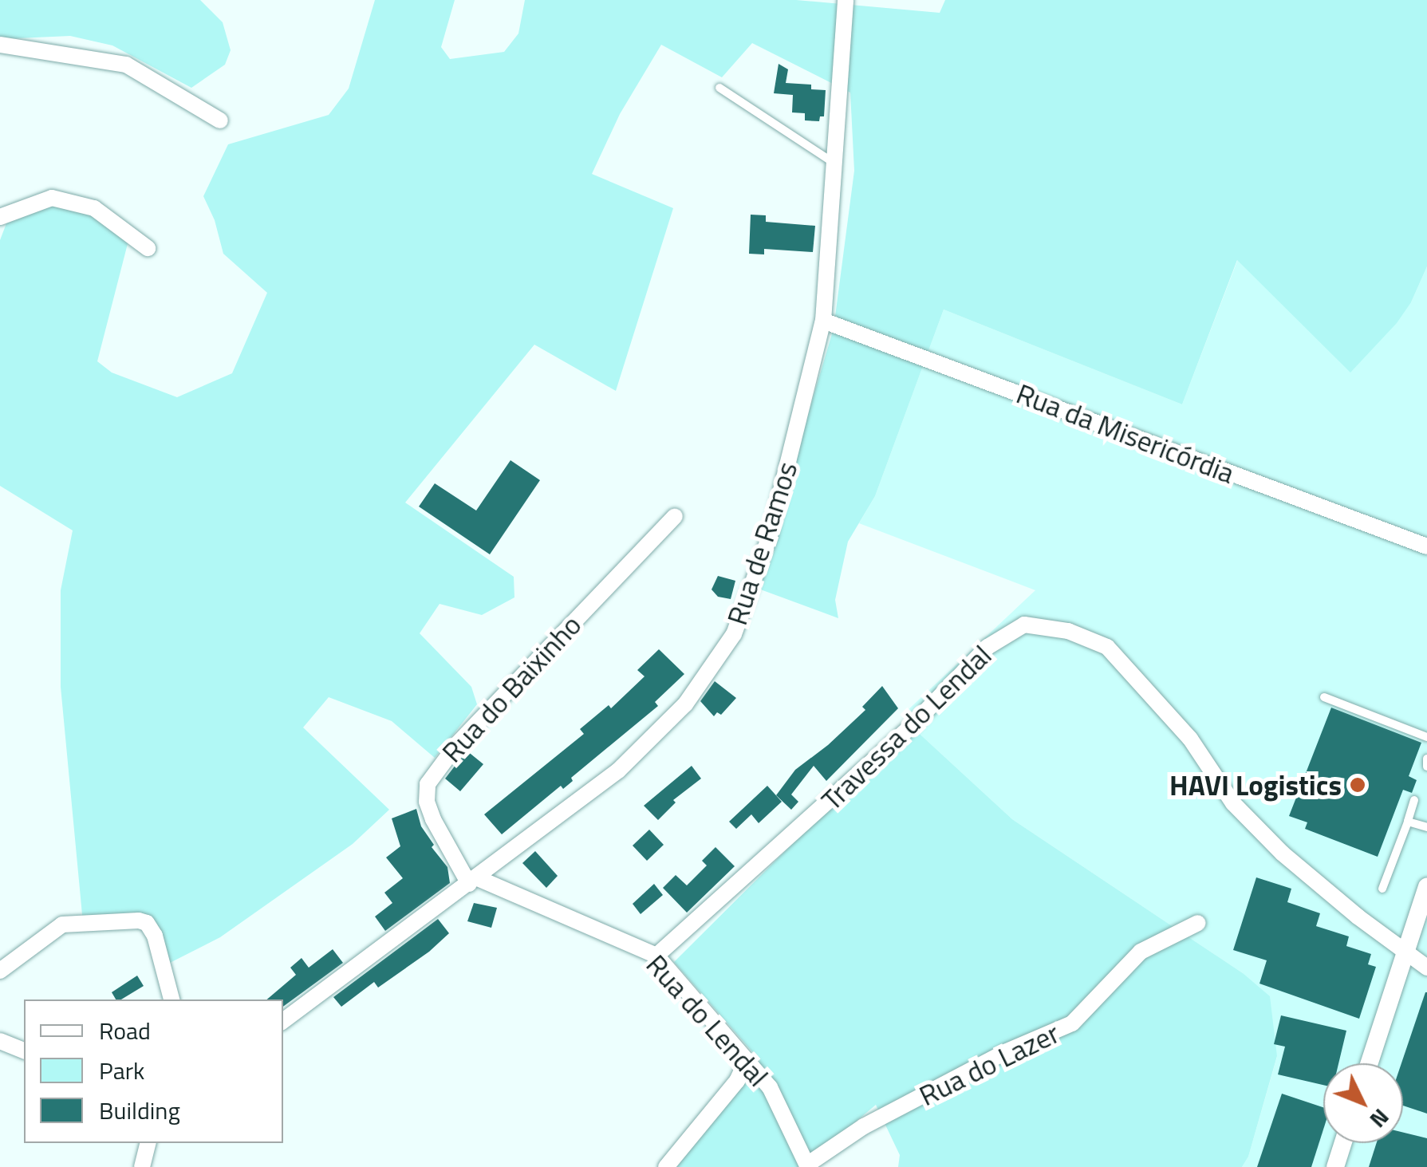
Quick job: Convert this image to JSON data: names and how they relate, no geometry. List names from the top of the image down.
{
  "streets": {
    "street": [
      "Rua da Misericórdia",
      "Rua de Ramos",
      "Rua do Baixinho",
      "Travessa do Lendal",
      "Rua do Lendal",
      "Rua do Lazer"
    ]
  },
  "crossings": [
    ["Rua da Misericórdia", "Rua de Ramos"],
    ["Rua de Ramos", "Rua do Baixinho"],
    ["Rua de Ramos", "Rua do Lendal"],
    ["Rua do Baixinho", "Rua do Lendal"],
    ["Travessa do Lendal", "Rua do Lendal"],
    ["Rua do Lendal", "Rua do Lazer"]
  ],
  "places": ["HAVI Logistics"],
  "legend": ["Road", "Park", "Building"],
  "north": "bottom right"
}
